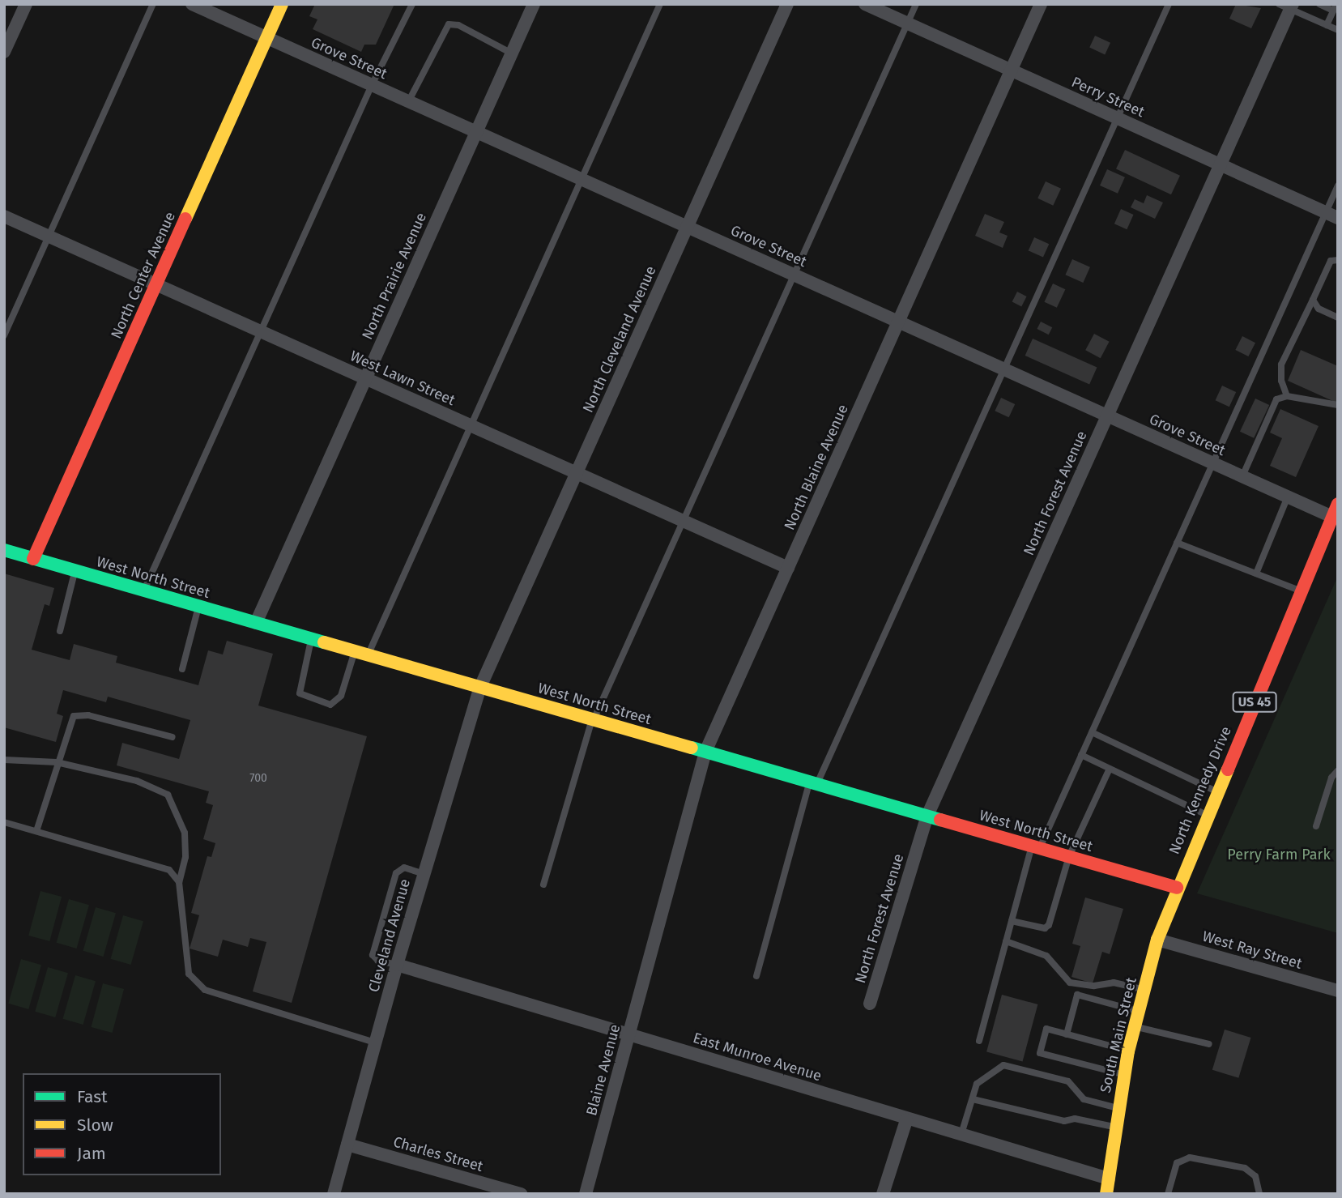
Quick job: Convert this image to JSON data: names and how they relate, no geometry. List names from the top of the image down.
{
  "streets": {
    "main road": [
      "North Center Avenue",
      "West North Street",
      "US 45",
      "North Kennedy Drive",
      "South Main Street"
    ],
    "street": [
      "Grove Street",
      "Perry Street",
      "North Prairie Avenue",
      "North Cleveland Avenue",
      "West Lawn Street",
      "North Blaine Avenue",
      "North Forest Avenue",
      "Cleveland Avenue",
      "West Ray Street",
      "East Munroe Avenue",
      "Blaine Avenue",
      "Charles Street"
    ]
  },
  "crossings": [
    ["Grove Street", "North Center Avenue"],
    ["Grove Street", "North Prairie Avenue"],
    ["Grove Street", "North Cleveland Avenue"],
    ["Grove Street", "North Blaine Avenue"],
    ["Grove Street", "North Forest Avenue"],
    ["Grove Street", "US 45"],
    ["Grove Street", "North Kennedy Drive"],
    ["Perry Street", "North Blaine Avenue"],
    ["Perry Street", "North Forest Avenue"],
    ["North Center Avenue", "West Lawn Street"],
    ["North Center Avenue", "West North Street"],
    ["North Prairie Avenue", "West Lawn Street"],
    ["North Prairie Avenue", "West North Street"],
    ["North Cleveland Avenue", "West Lawn Street"],
    ["North Cleveland Avenue", "West North Street"],
    ["North Cleveland Avenue", "Cleveland Avenue"],
    ["West Lawn Street", "North Blaine Avenue"],
    ["North Blaine Avenue", "West North Street"],
    ["North Blaine Avenue", "Blaine Avenue"],
    ["North Forest Avenue", "West North Street"],
    ["West North Street", "North Kennedy Drive"],
    ["West North Street", "Cleveland Avenue"],
    ["West North Street", "South Main Street"],
    ["US 45", "North Kennedy Drive"],
    ["North Kennedy Drive", "South Main Street"],
    ["Cleveland Avenue", "East Munroe Avenue"],
    ["Cleveland Avenue", "Charles Street"],
    ["West Ray Street", "South Main Street"],
    ["South Main Street", "East Munroe Avenue"],
    ["East Munroe Avenue", "Blaine Avenue"]
  ],
  "parks": ["Perry Farm Park"],
  "house_numbers": ["700"],
  "legend": ["Fast", "Slow", "Jam"]
}
